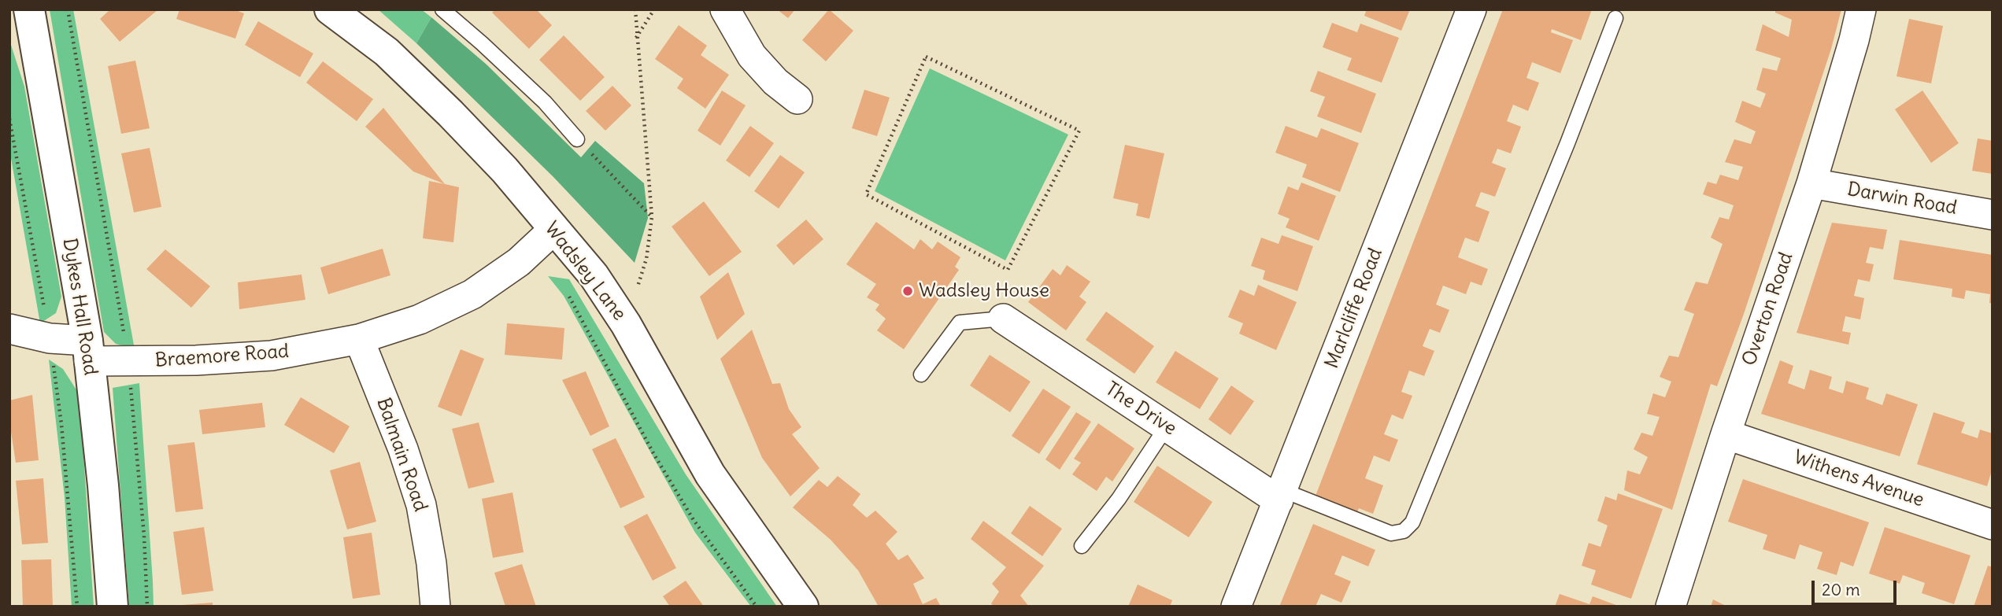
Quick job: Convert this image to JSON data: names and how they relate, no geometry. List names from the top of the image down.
{
  "streets": {
    "street": [
      "Darwin Road",
      "Wadsley Lane",
      "Dykes Hall Road",
      "Marlcliffe Road",
      "Overton Road",
      "Braemore Road",
      "The Drive",
      "Balmain Road",
      "Withens Avenue"
    ]
  },
  "crossings": [
    ["Darwin Road", "Overton Road"],
    ["Wadsley Lane", "Braemore Road"],
    ["Dykes Hall Road", "Braemore Road"],
    ["Marlcliffe Road", "The Drive"],
    ["Overton Road", "Withens Avenue"],
    ["Braemore Road", "Balmain Road"]
  ],
  "places": ["Wadsley House"],
  "scale_bar": "20 m"
}
